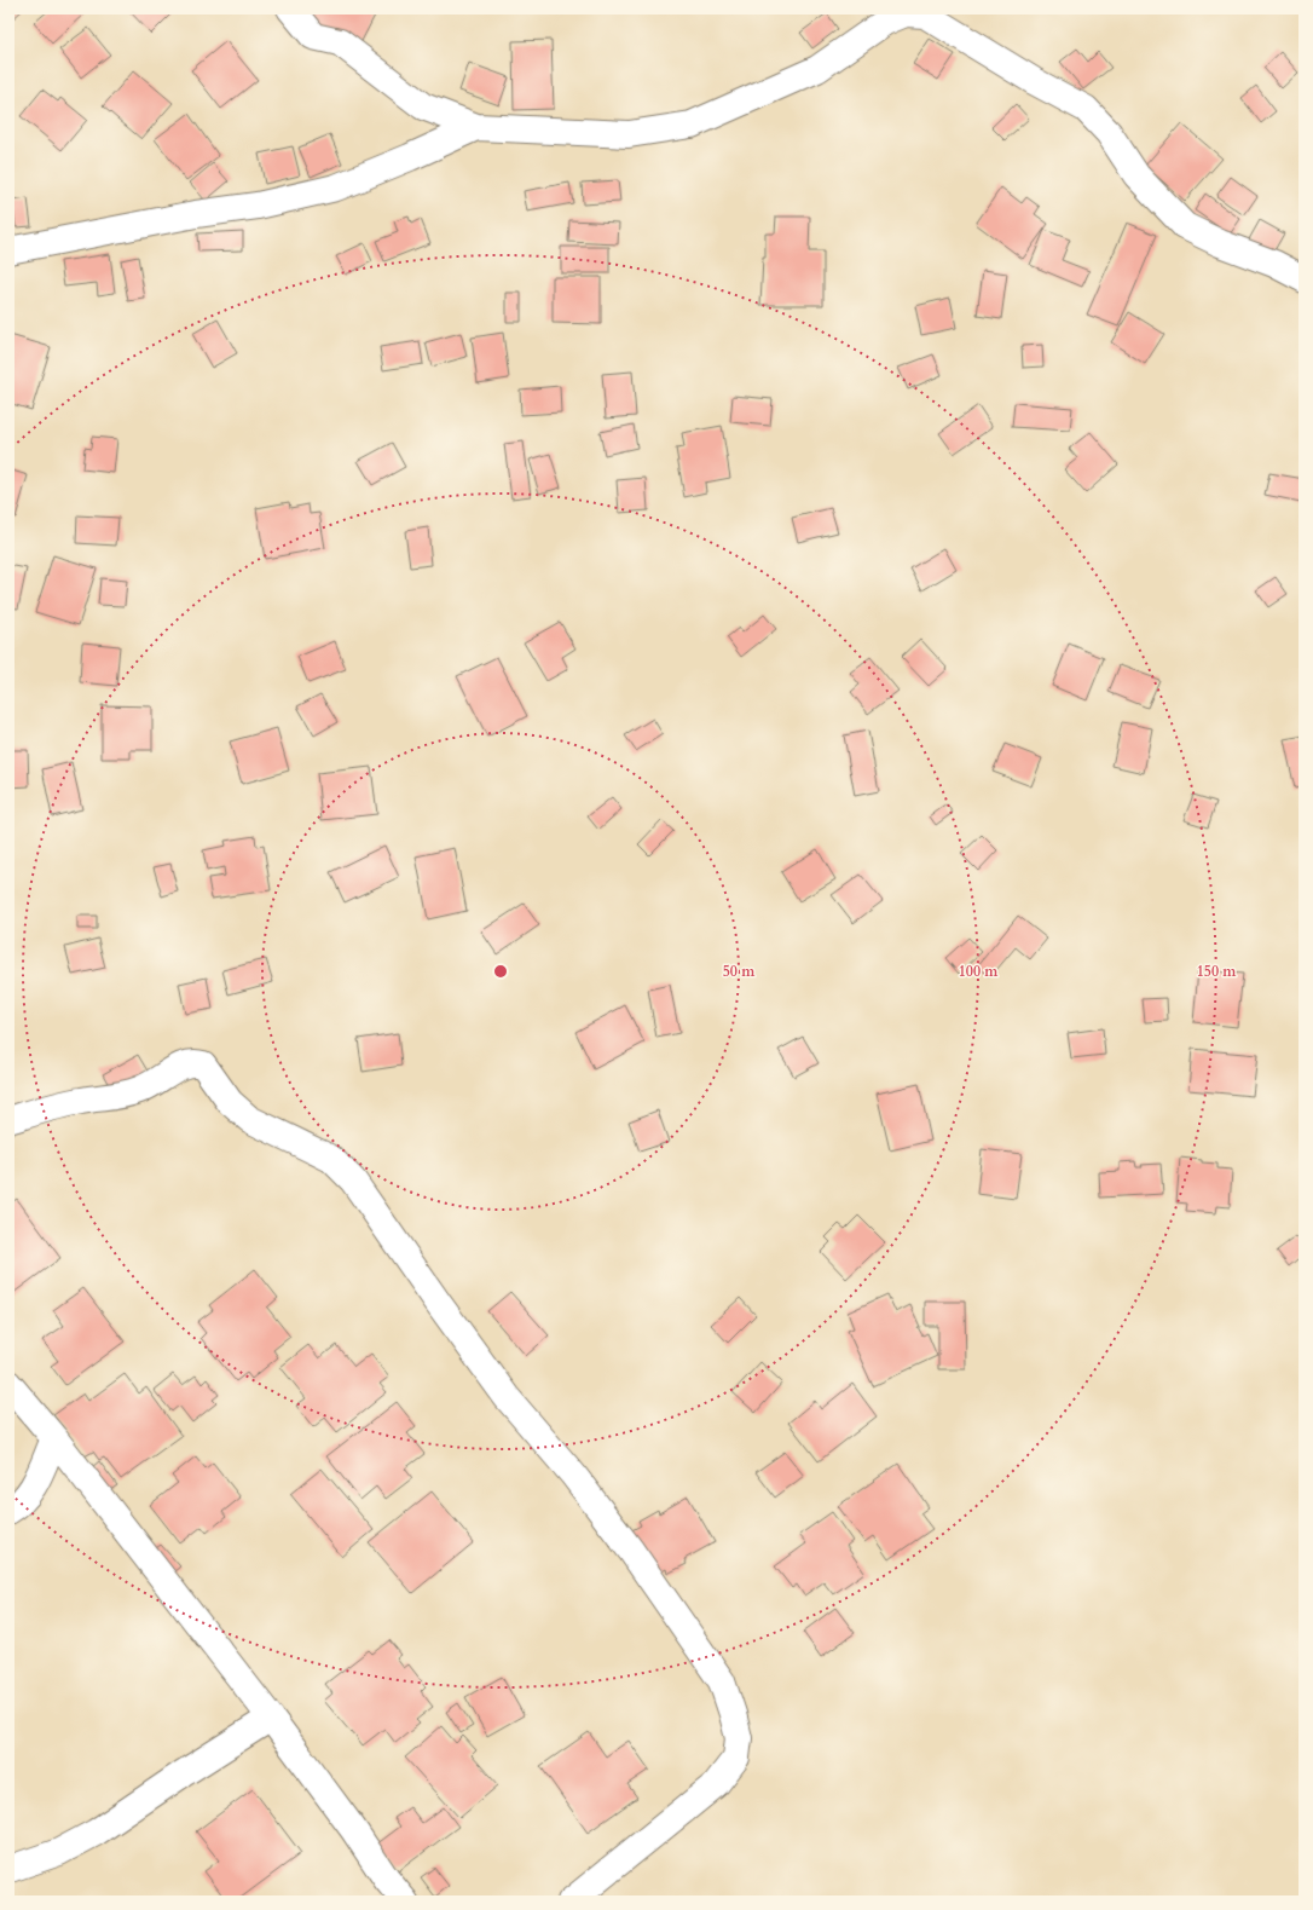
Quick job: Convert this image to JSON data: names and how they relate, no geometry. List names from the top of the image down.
{
  "rings": ["50 m", "100 m", "150 m"]
}
